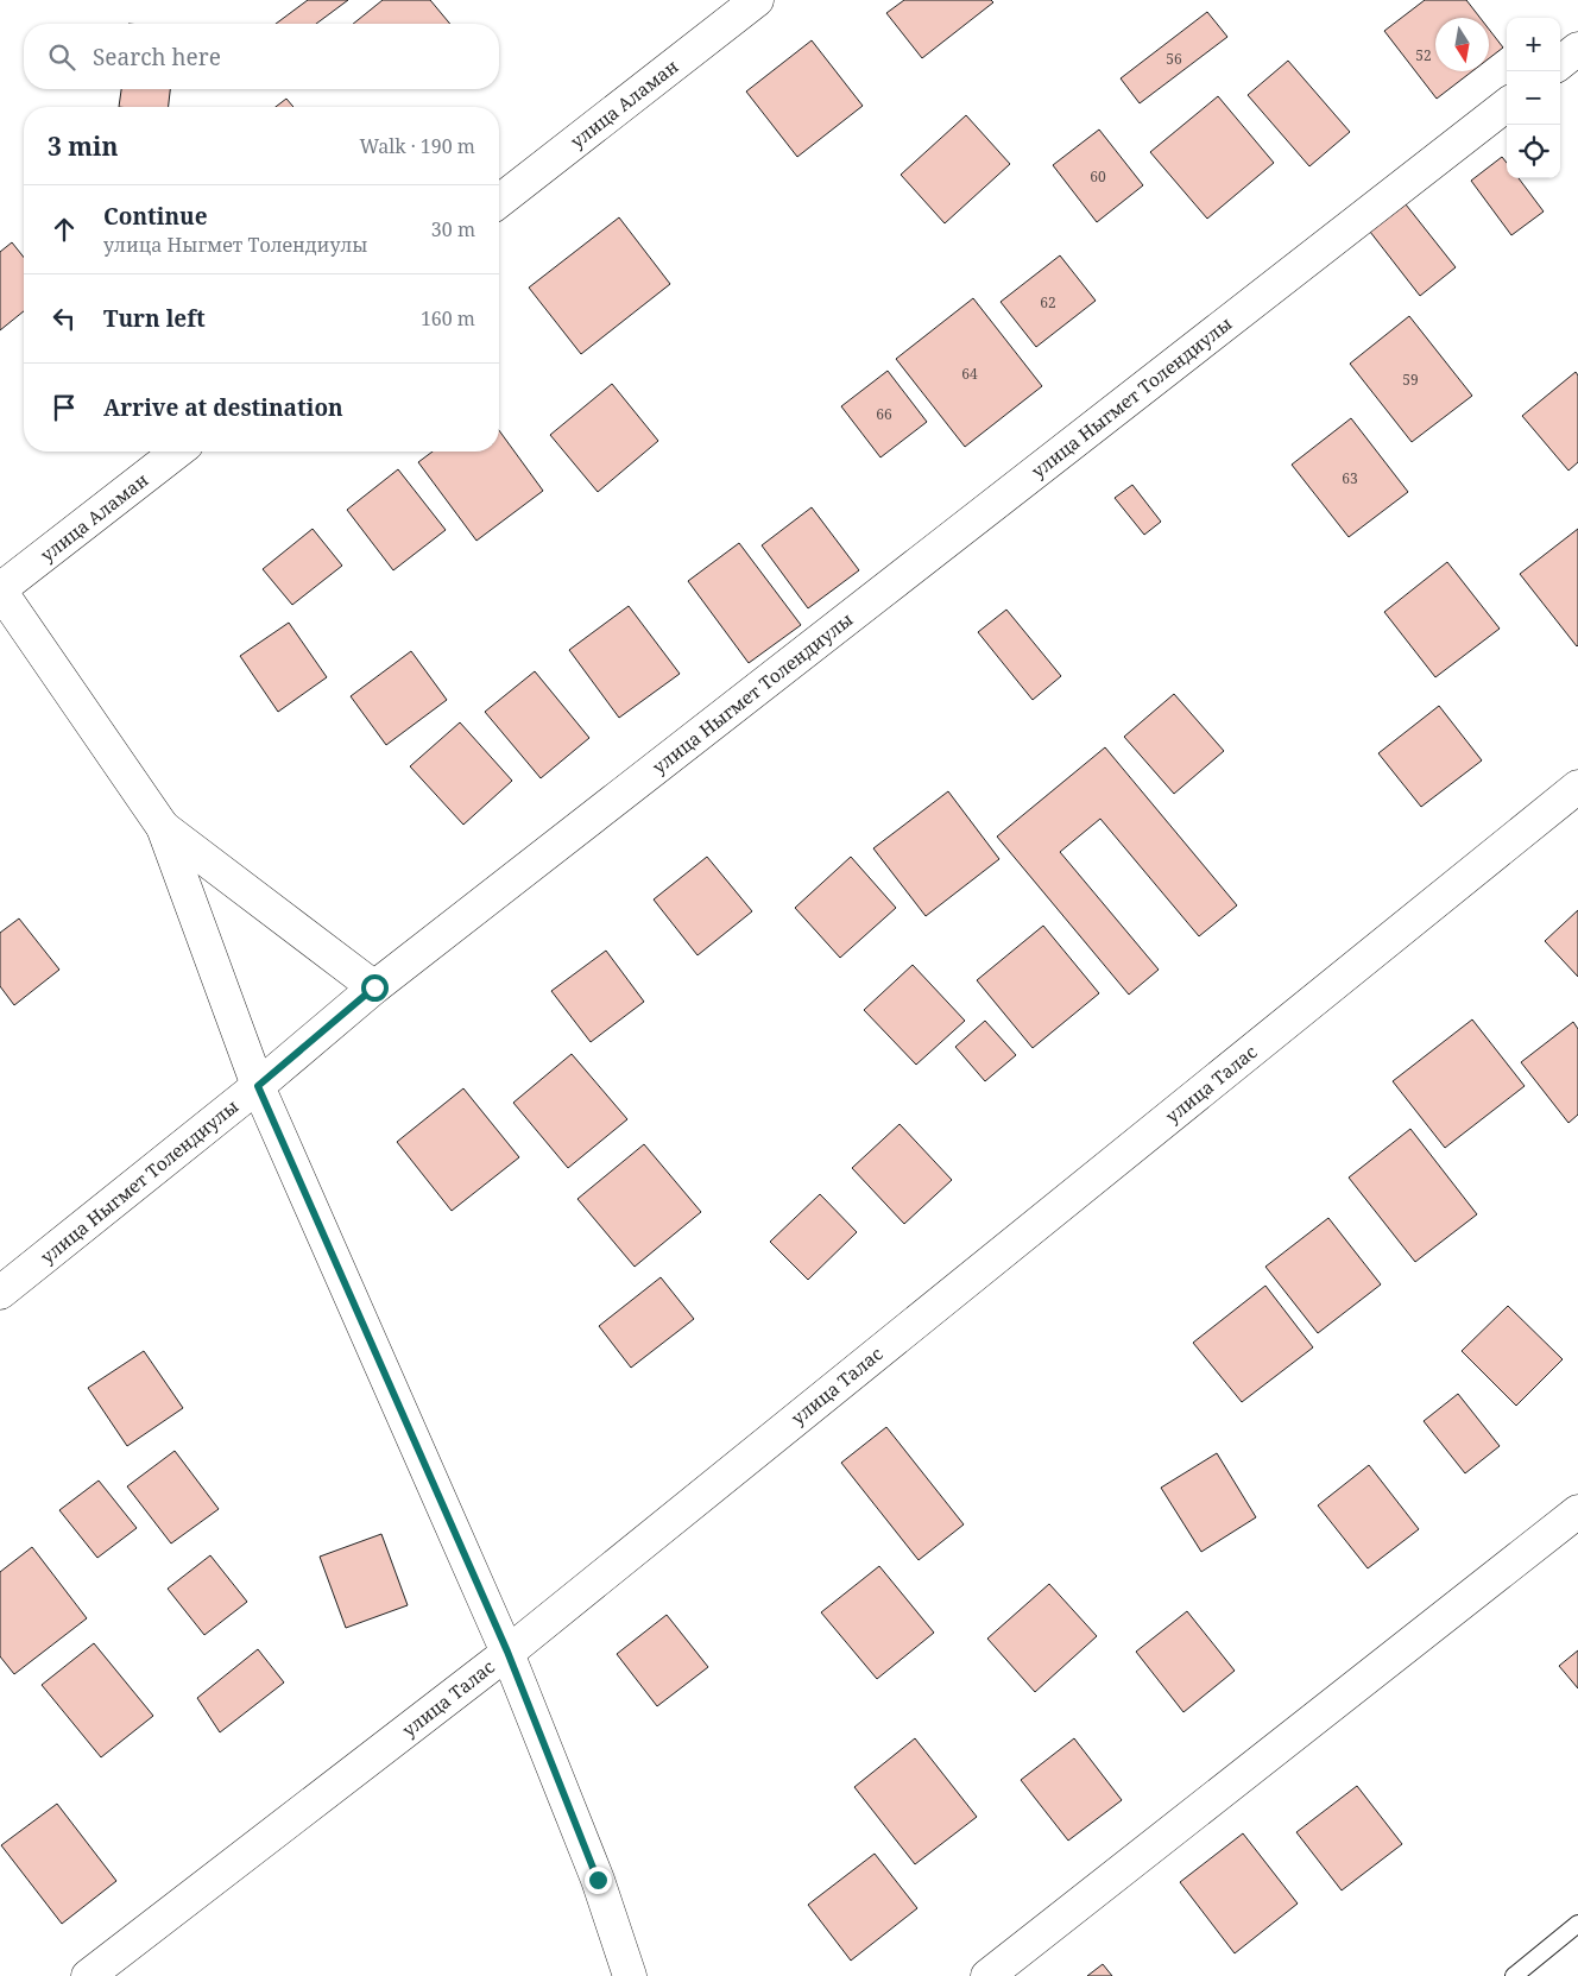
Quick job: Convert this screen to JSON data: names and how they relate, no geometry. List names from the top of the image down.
{
  "streets": {
    "street": ["улица Аламан", "улица Ныгмет Толендиулы", "улица Талас"]
  },
  "house_numbers": [
    "52",
    "56",
    "60",
    "62",
    "64",
    "59",
    "66",
    "63"
  ],
  "north": "bottom",
  "page": {
    "map_buttons": ["+", "−"],
    "search": "Search here",
    "heading": ["3 min", "Walk · 190 m"],
    "list": [
      ["Continue", "улица Ныгмет Толендиулы", "30 m"],
      ["Turn left", "160 m"],
      "Arrive at destination"
    ]
  }
}
